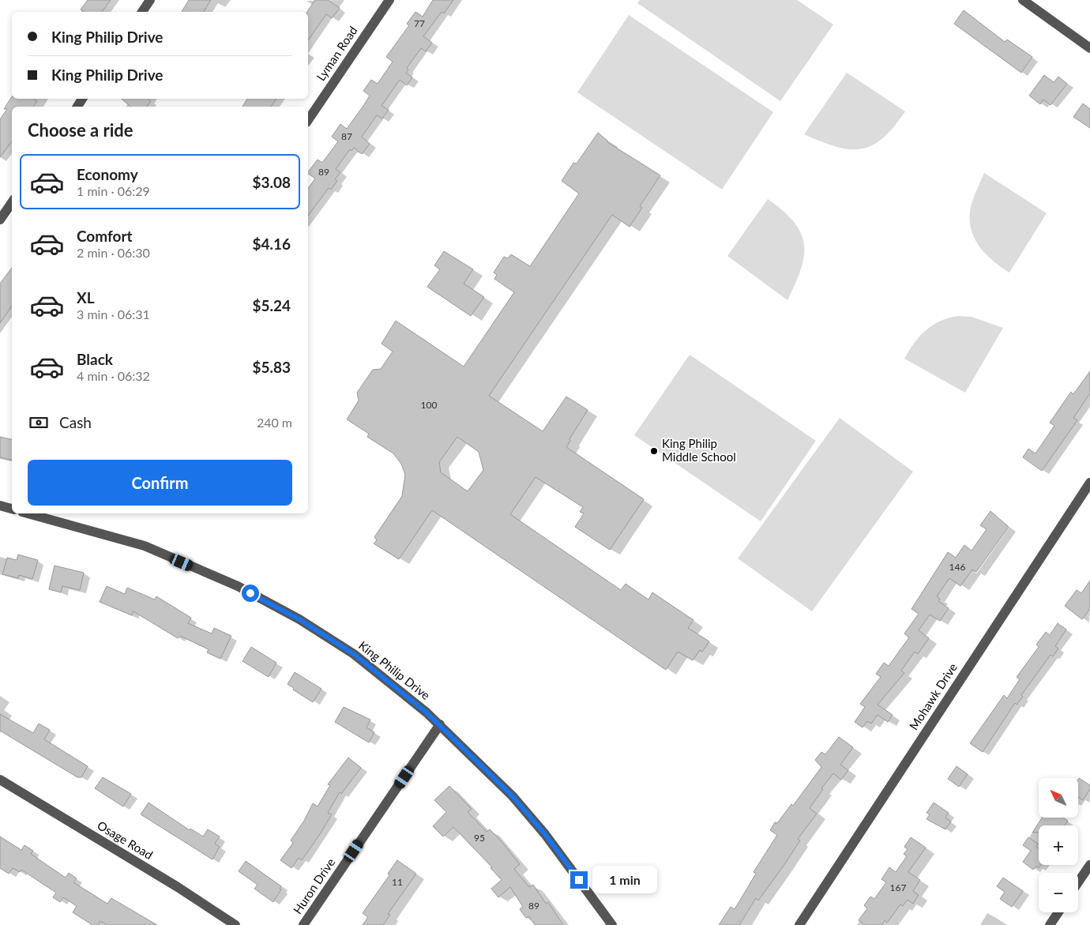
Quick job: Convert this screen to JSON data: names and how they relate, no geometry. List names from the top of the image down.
{
  "streets": {
    "street": [
      "Lyman Road",
      "King Philip Drive",
      "Mohawk Drive",
      "Osage Road",
      "Huron Drive"
    ]
  },
  "crossings": [
    ["King Philip Drive", "Huron Drive"]
  ],
  "places": ["King Philip Middle School"],
  "house_numbers": [
    "77",
    "87",
    "89",
    "100",
    "146",
    "95",
    "11",
    "167",
    "89"
  ],
  "north": "top left",
  "page": {
    "banner": ["King Philip Drive", "King Philip Drive"],
    "heading": "Choose a ride",
    "list": [
      {
        "name": "Economy",
        "note": "1 min · 06:29",
        "value": "$3.08"
      },
      {
        "name": "Comfort",
        "note": "2 min · 06:30",
        "value": "$4.16"
      },
      {
        "name": "XL",
        "note": "3 min · 06:31",
        "value": "$5.24"
      },
      {
        "name": "Black",
        "note": "4 min · 06:32",
        "value": "$5.83"
      }
    ],
    "pay": ["Cash", "240 m"],
    "buttons": "Confirm",
    "map_buttons": ["+", "−"],
    "bubble": "1 min"
  }
}
